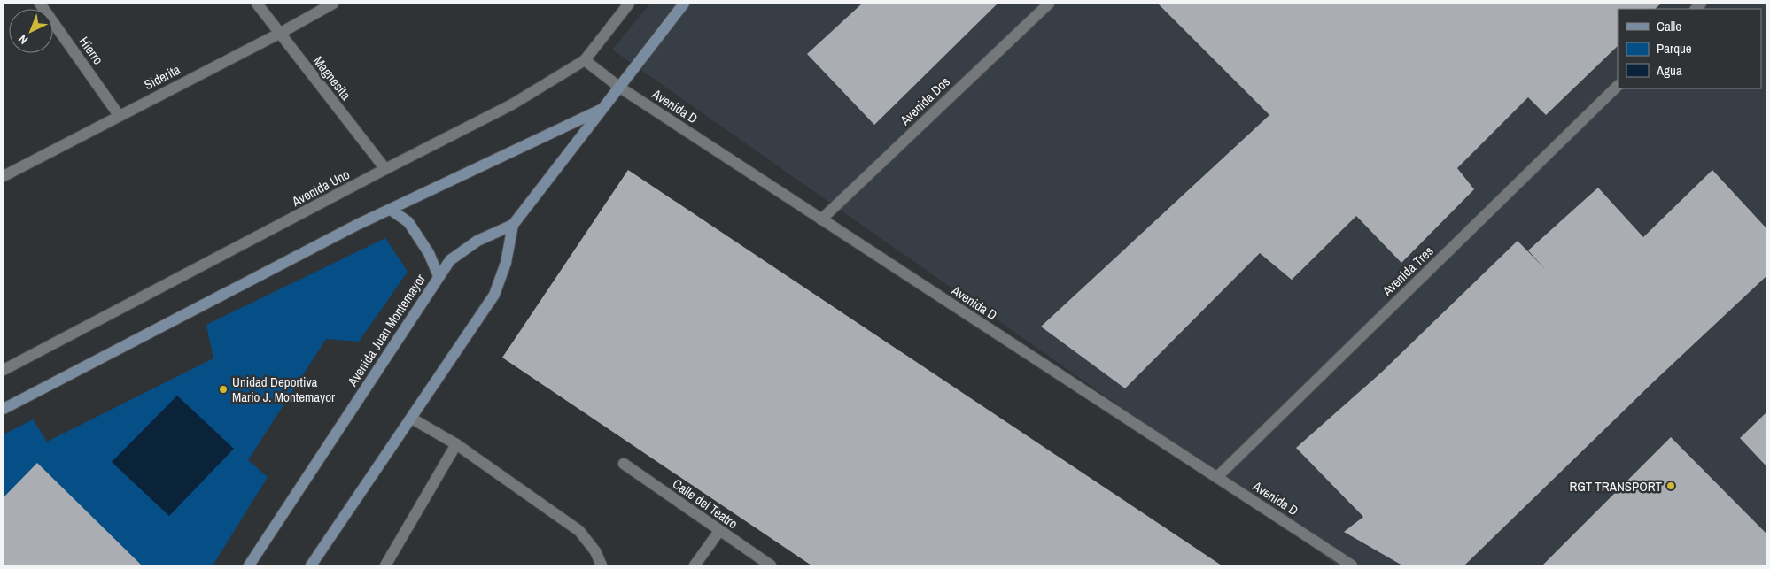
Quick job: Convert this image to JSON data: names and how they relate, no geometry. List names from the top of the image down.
{
  "streets": {
    "street": [
      "Hierro",
      "Siderita",
      "Magnesita",
      "Avenida Dos",
      "Avenida D",
      "Avenida Uno",
      "Avenida Tres",
      "Avenida Juan Montemayor",
      "Calle del Teatro"
    ]
  },
  "crossings": [
    ["Hierro", "Siderita"],
    ["Siderita", "Magnesita"],
    ["Magnesita", "Avenida Uno"],
    ["Avenida Dos", "Avenida D"],
    ["Avenida D", "Avenida Uno"],
    ["Avenida D", "Avenida Tres"],
    ["Avenida D", "Avenida Juan Montemayor"]
  ],
  "places": ["Unidad Deportiva Mario J. Montemayor", "RGT TRANSPORT"],
  "legend": ["Calle", "Parque", "Agua"],
  "north": "bottom left"
}
